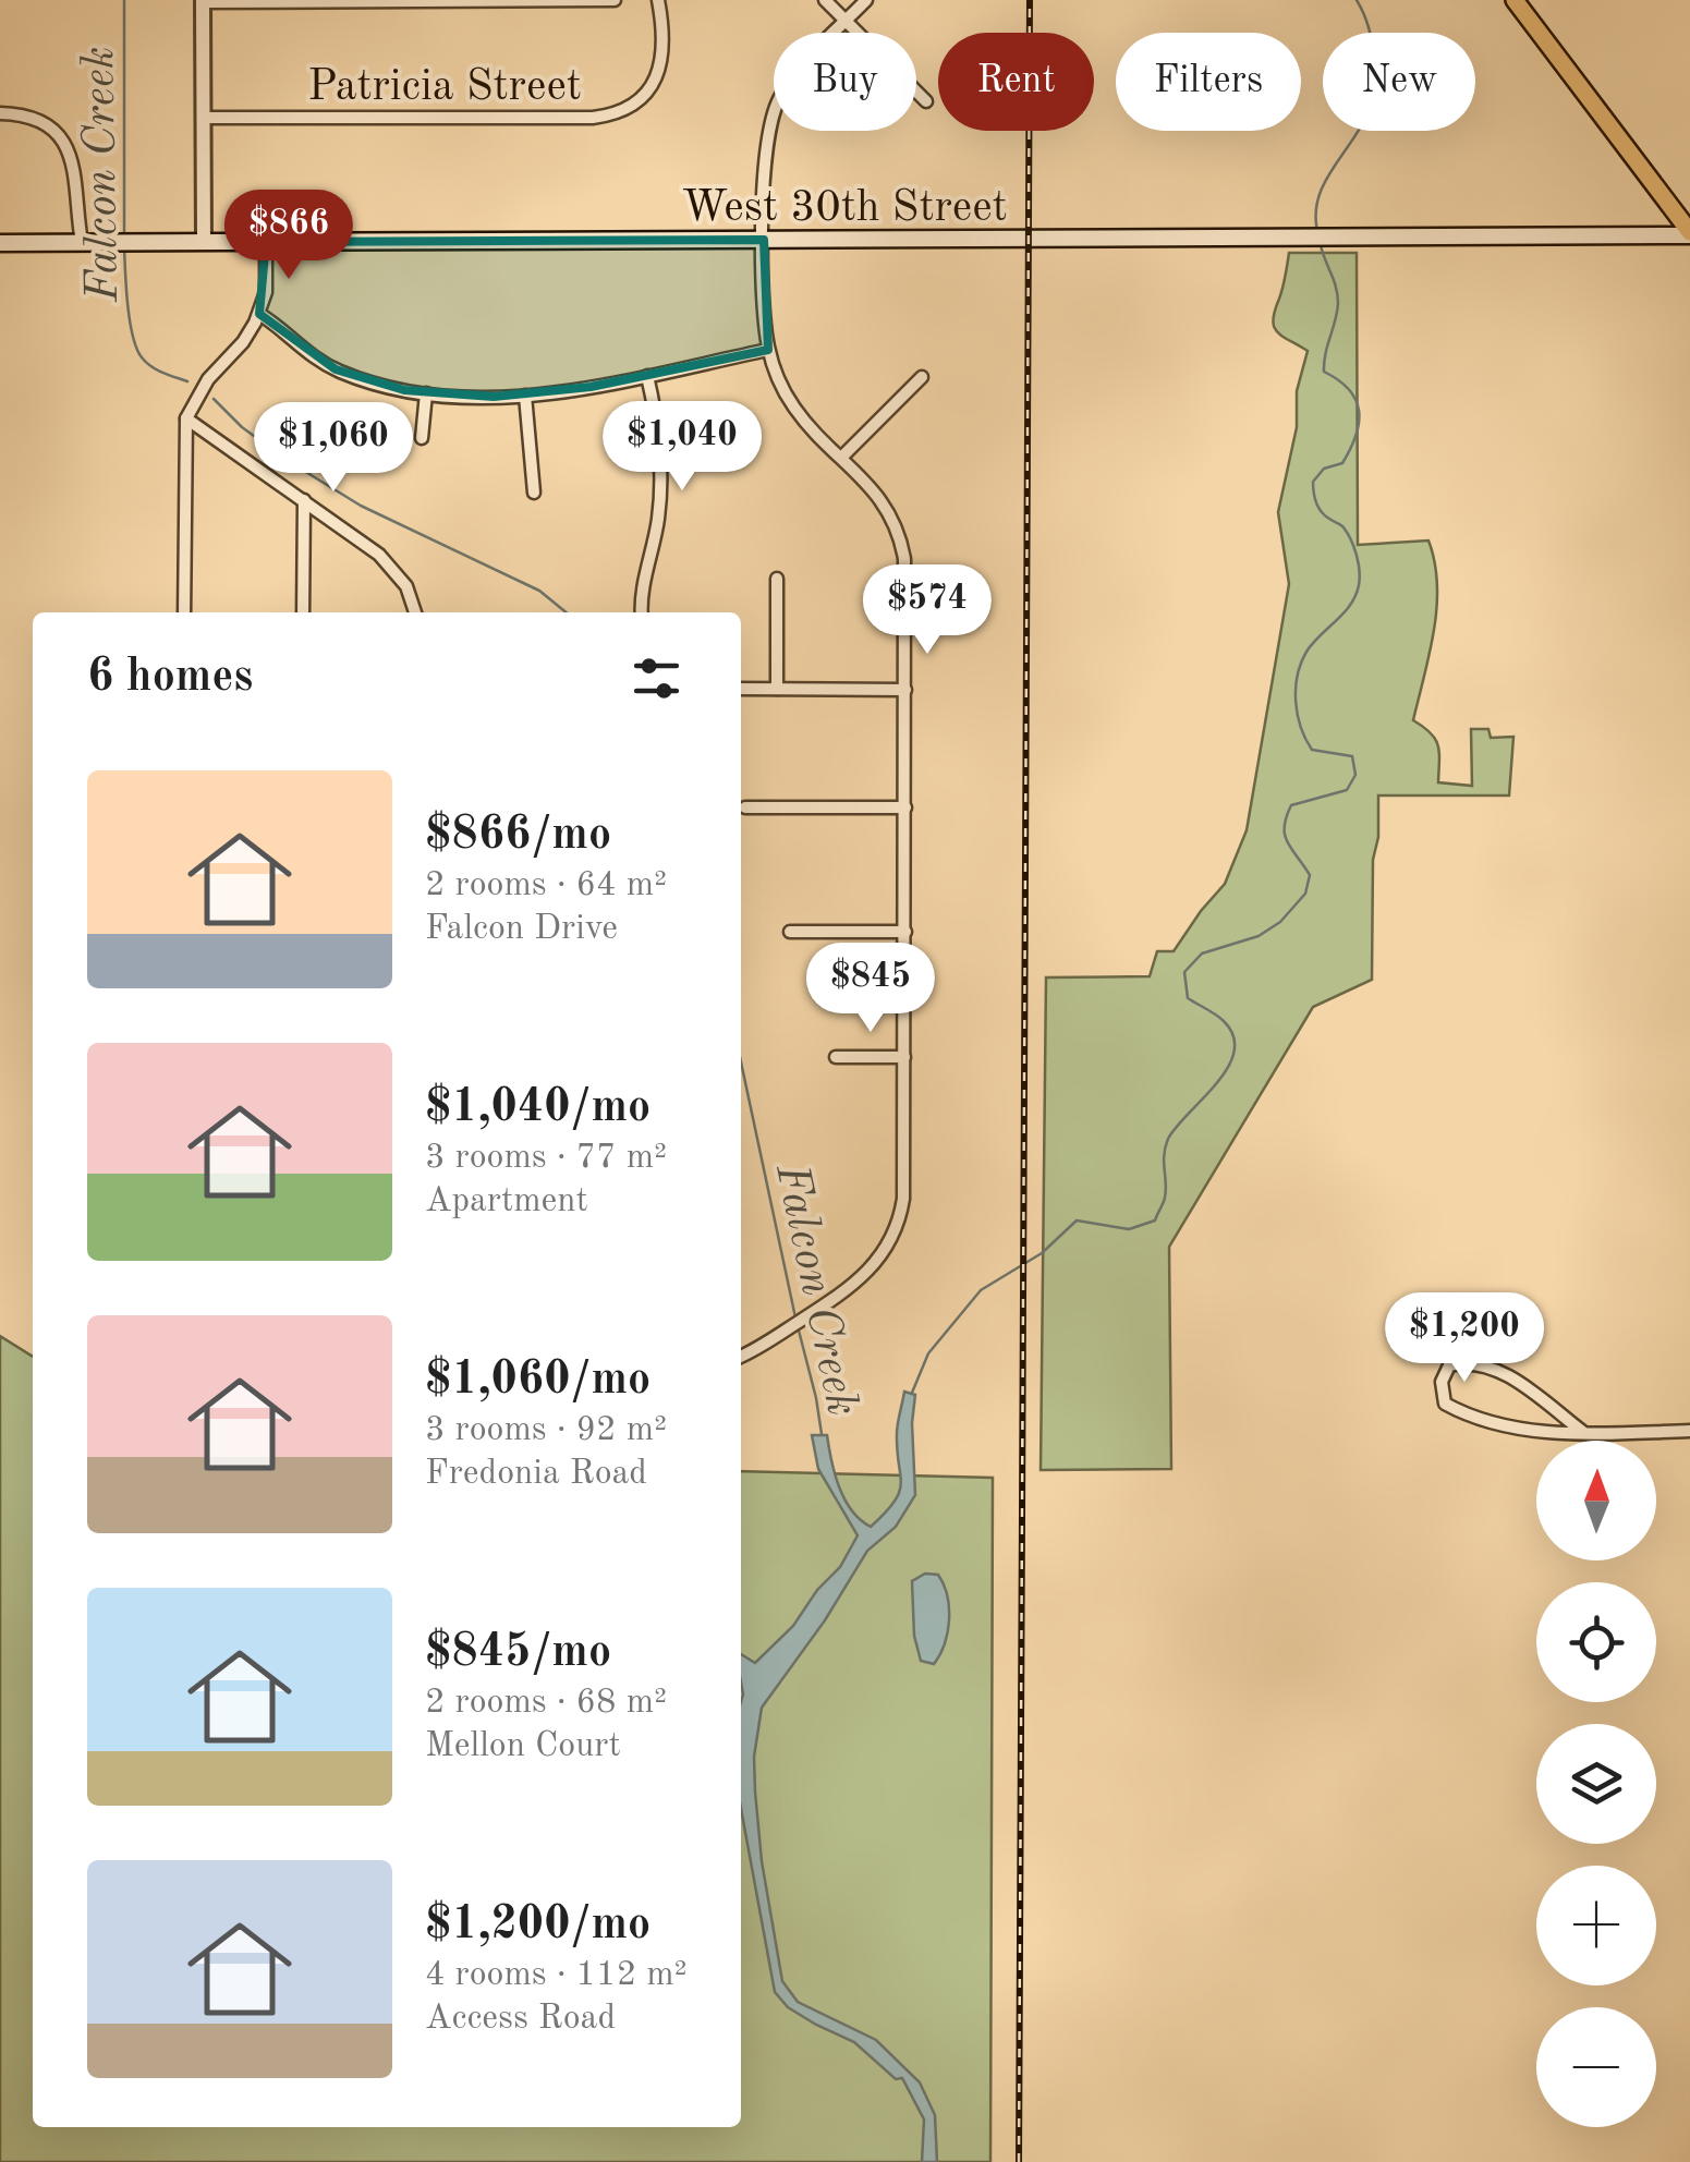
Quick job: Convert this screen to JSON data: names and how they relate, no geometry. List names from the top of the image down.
{
  "streets": {
    "main road": ["West 30th Street"],
    "street": ["Patricia Street"]
  },
  "water": ["Falcon Creek"],
  "north": "top",
  "page": {
    "chip": [
      "Buy",
      "Rent",
      "Filters",
      "New"
    ],
    "price": [
      "$866",
      "$1,040",
      "$1,060",
      "$574",
      "$845",
      "$1,200"
    ],
    "heading": "6 homes",
    "list": [
      {
        "name": "$866/mo",
        "note": "2 rooms · 64 m² · Falcon Drive"
      },
      {
        "name": "$1,040/mo",
        "note": "3 rooms · 77 m² · Apartment"
      },
      {
        "name": "$1,060/mo",
        "note": "3 rooms · 92 m² · Fredonia Road"
      },
      {
        "name": "$845/mo",
        "note": "2 rooms · 68 m² · Mellon Court"
      },
      {
        "name": "$1,200/mo",
        "note": "4 rooms · 112 m² · Access Road"
      }
    ],
    "map_buttons": ["+", "−"]
  }
}
